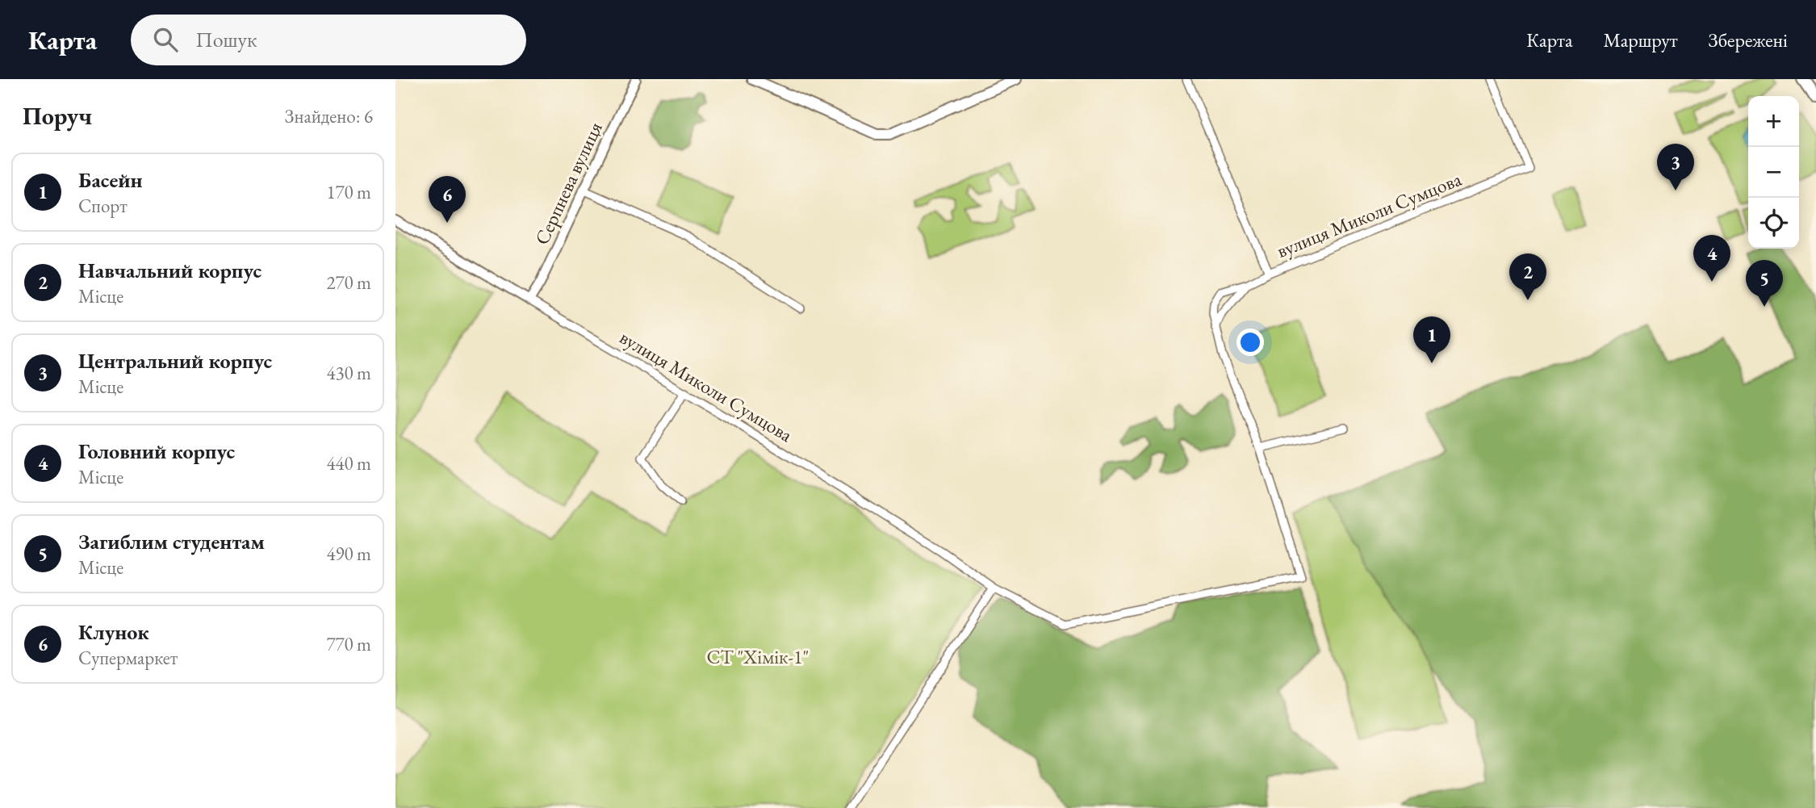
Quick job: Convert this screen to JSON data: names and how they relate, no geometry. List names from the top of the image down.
{
  "streets": {
    "street": ["Серпнева вулиця", "вулиця Миколи Сумцова"]
  },
  "crossings": [
    ["Серпнева вулиця", "вулиця Миколи Сумцова"]
  ],
  "parks": ["СТ \"Хімік-1\""],
  "page": {
    "header": "Карта",
    "search": "Пошук",
    "nav": ["Карта", "Маршрут", "Збережені"],
    "heading": ["Поруч", "Знайдено: 6"],
    "map_buttons": ["+", "−"],
    "pins": [
      "3",
      "6",
      "4",
      "2",
      "5",
      "1"
    ],
    "list": [
      {
        "mark": "1",
        "name": "Басейн",
        "note": "Спорт",
        "value": "170 m"
      },
      {
        "mark": "2",
        "name": "Навчальний корпус",
        "note": "Місце",
        "value": "270 m"
      },
      {
        "mark": "3",
        "name": "Центральний корпус",
        "note": "Місце",
        "value": "430 m"
      },
      {
        "mark": "4",
        "name": "Головний корпус",
        "note": "Місце",
        "value": "440 m"
      },
      {
        "mark": "5",
        "name": "Загиблим студентам",
        "note": "Місце",
        "value": "490 m"
      },
      {
        "mark": "6",
        "name": "Клунок",
        "note": "Супермаркет",
        "value": "770 m"
      }
    ]
  }
}
